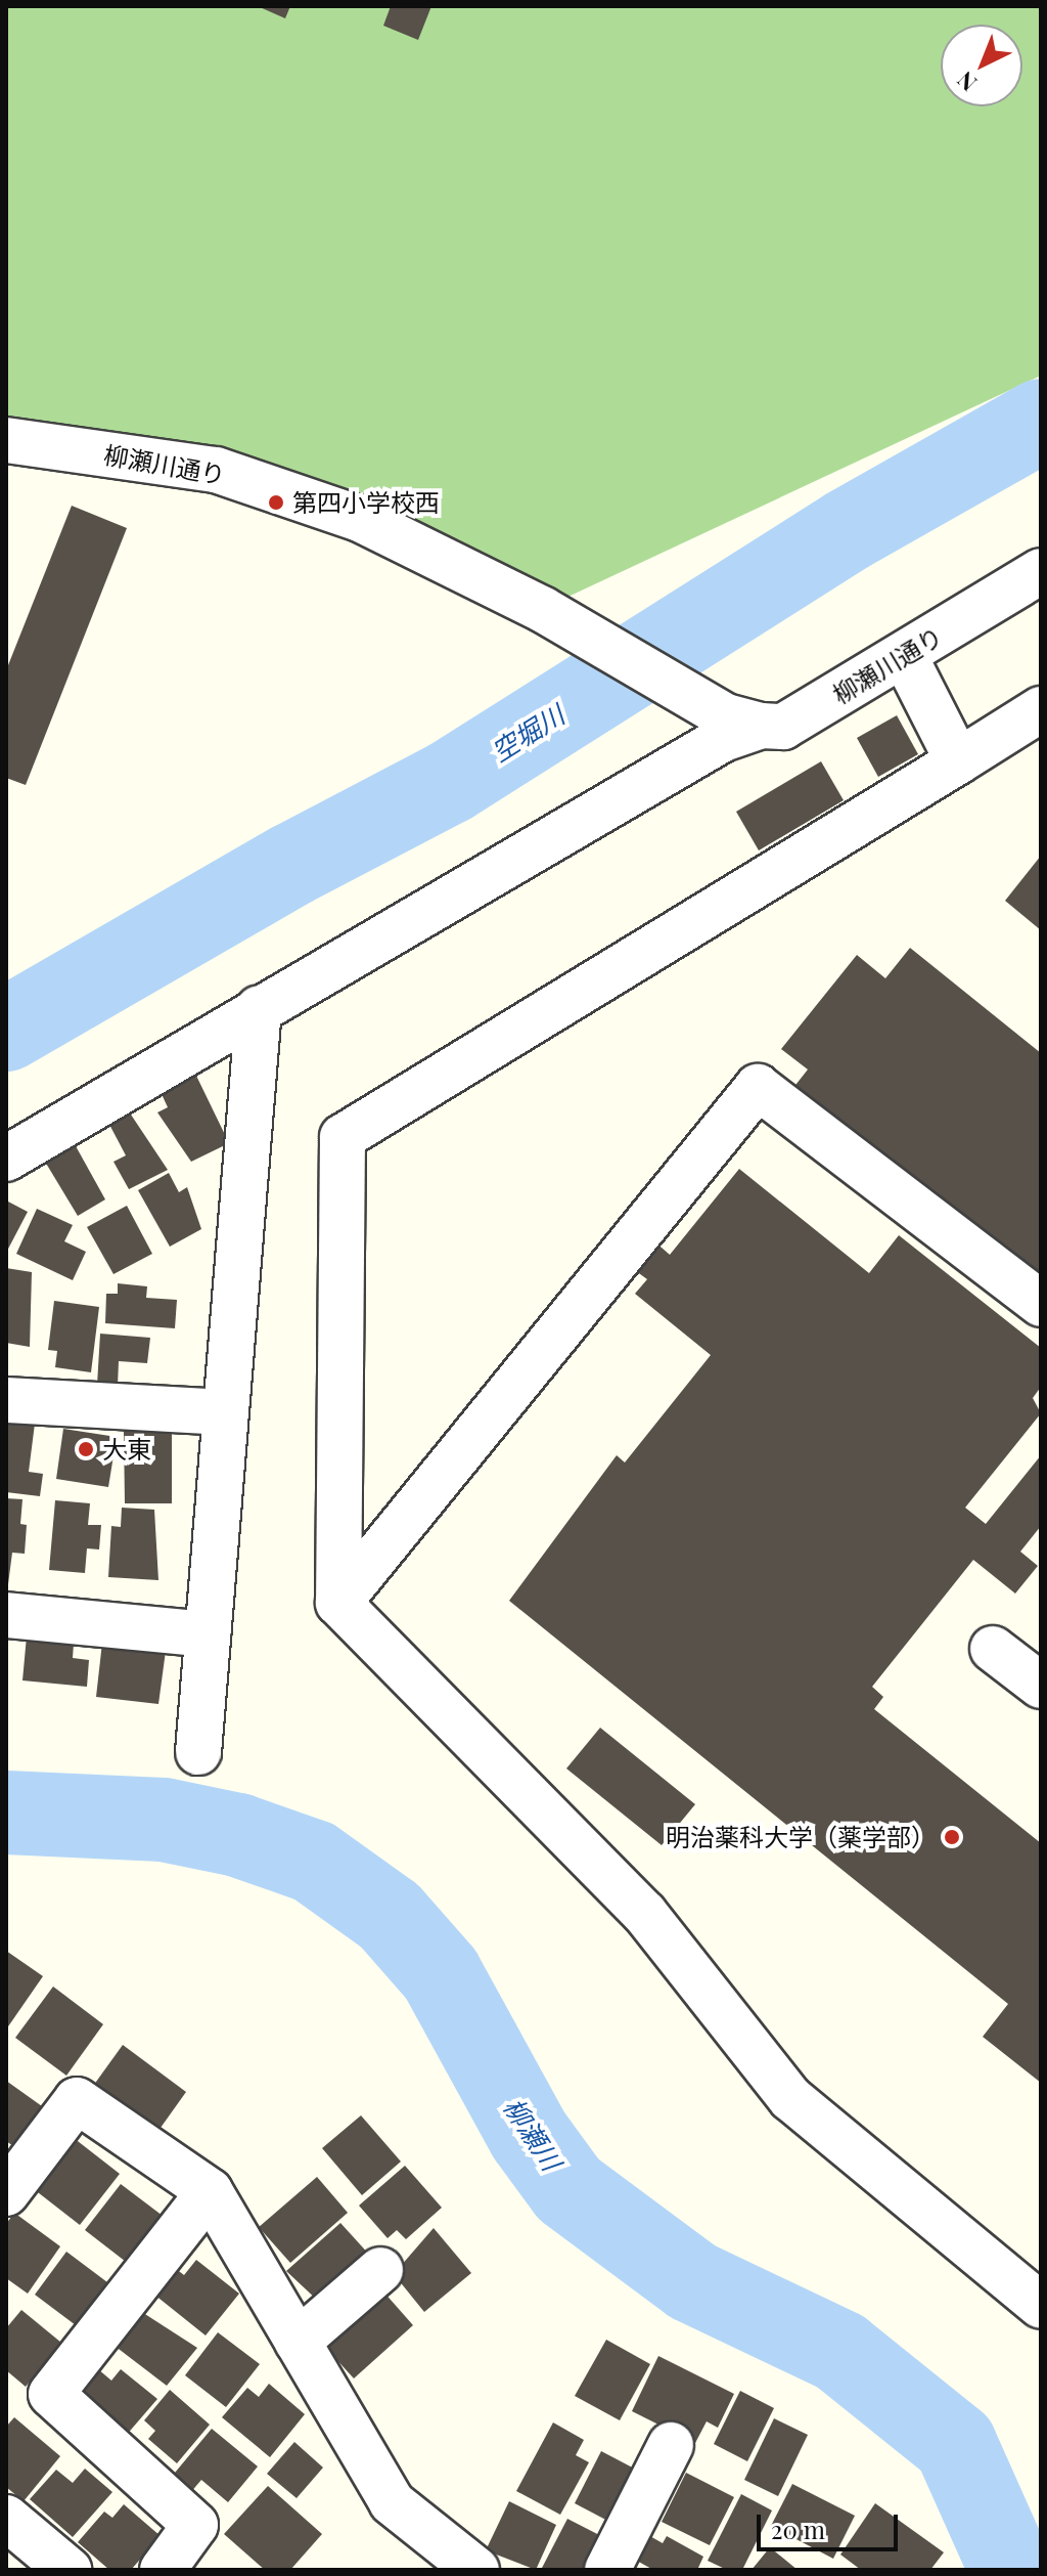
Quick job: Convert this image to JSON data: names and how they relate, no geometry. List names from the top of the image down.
{
  "streets": {
    "street": ["柳瀬川通り"]
  },
  "water": ["空堀川", "柳瀬川"],
  "places": ["第四小学校西", "大東", "明治薬科大学（薬学部）"],
  "scale_bar": "20 m",
  "north": "bottom left"
}
